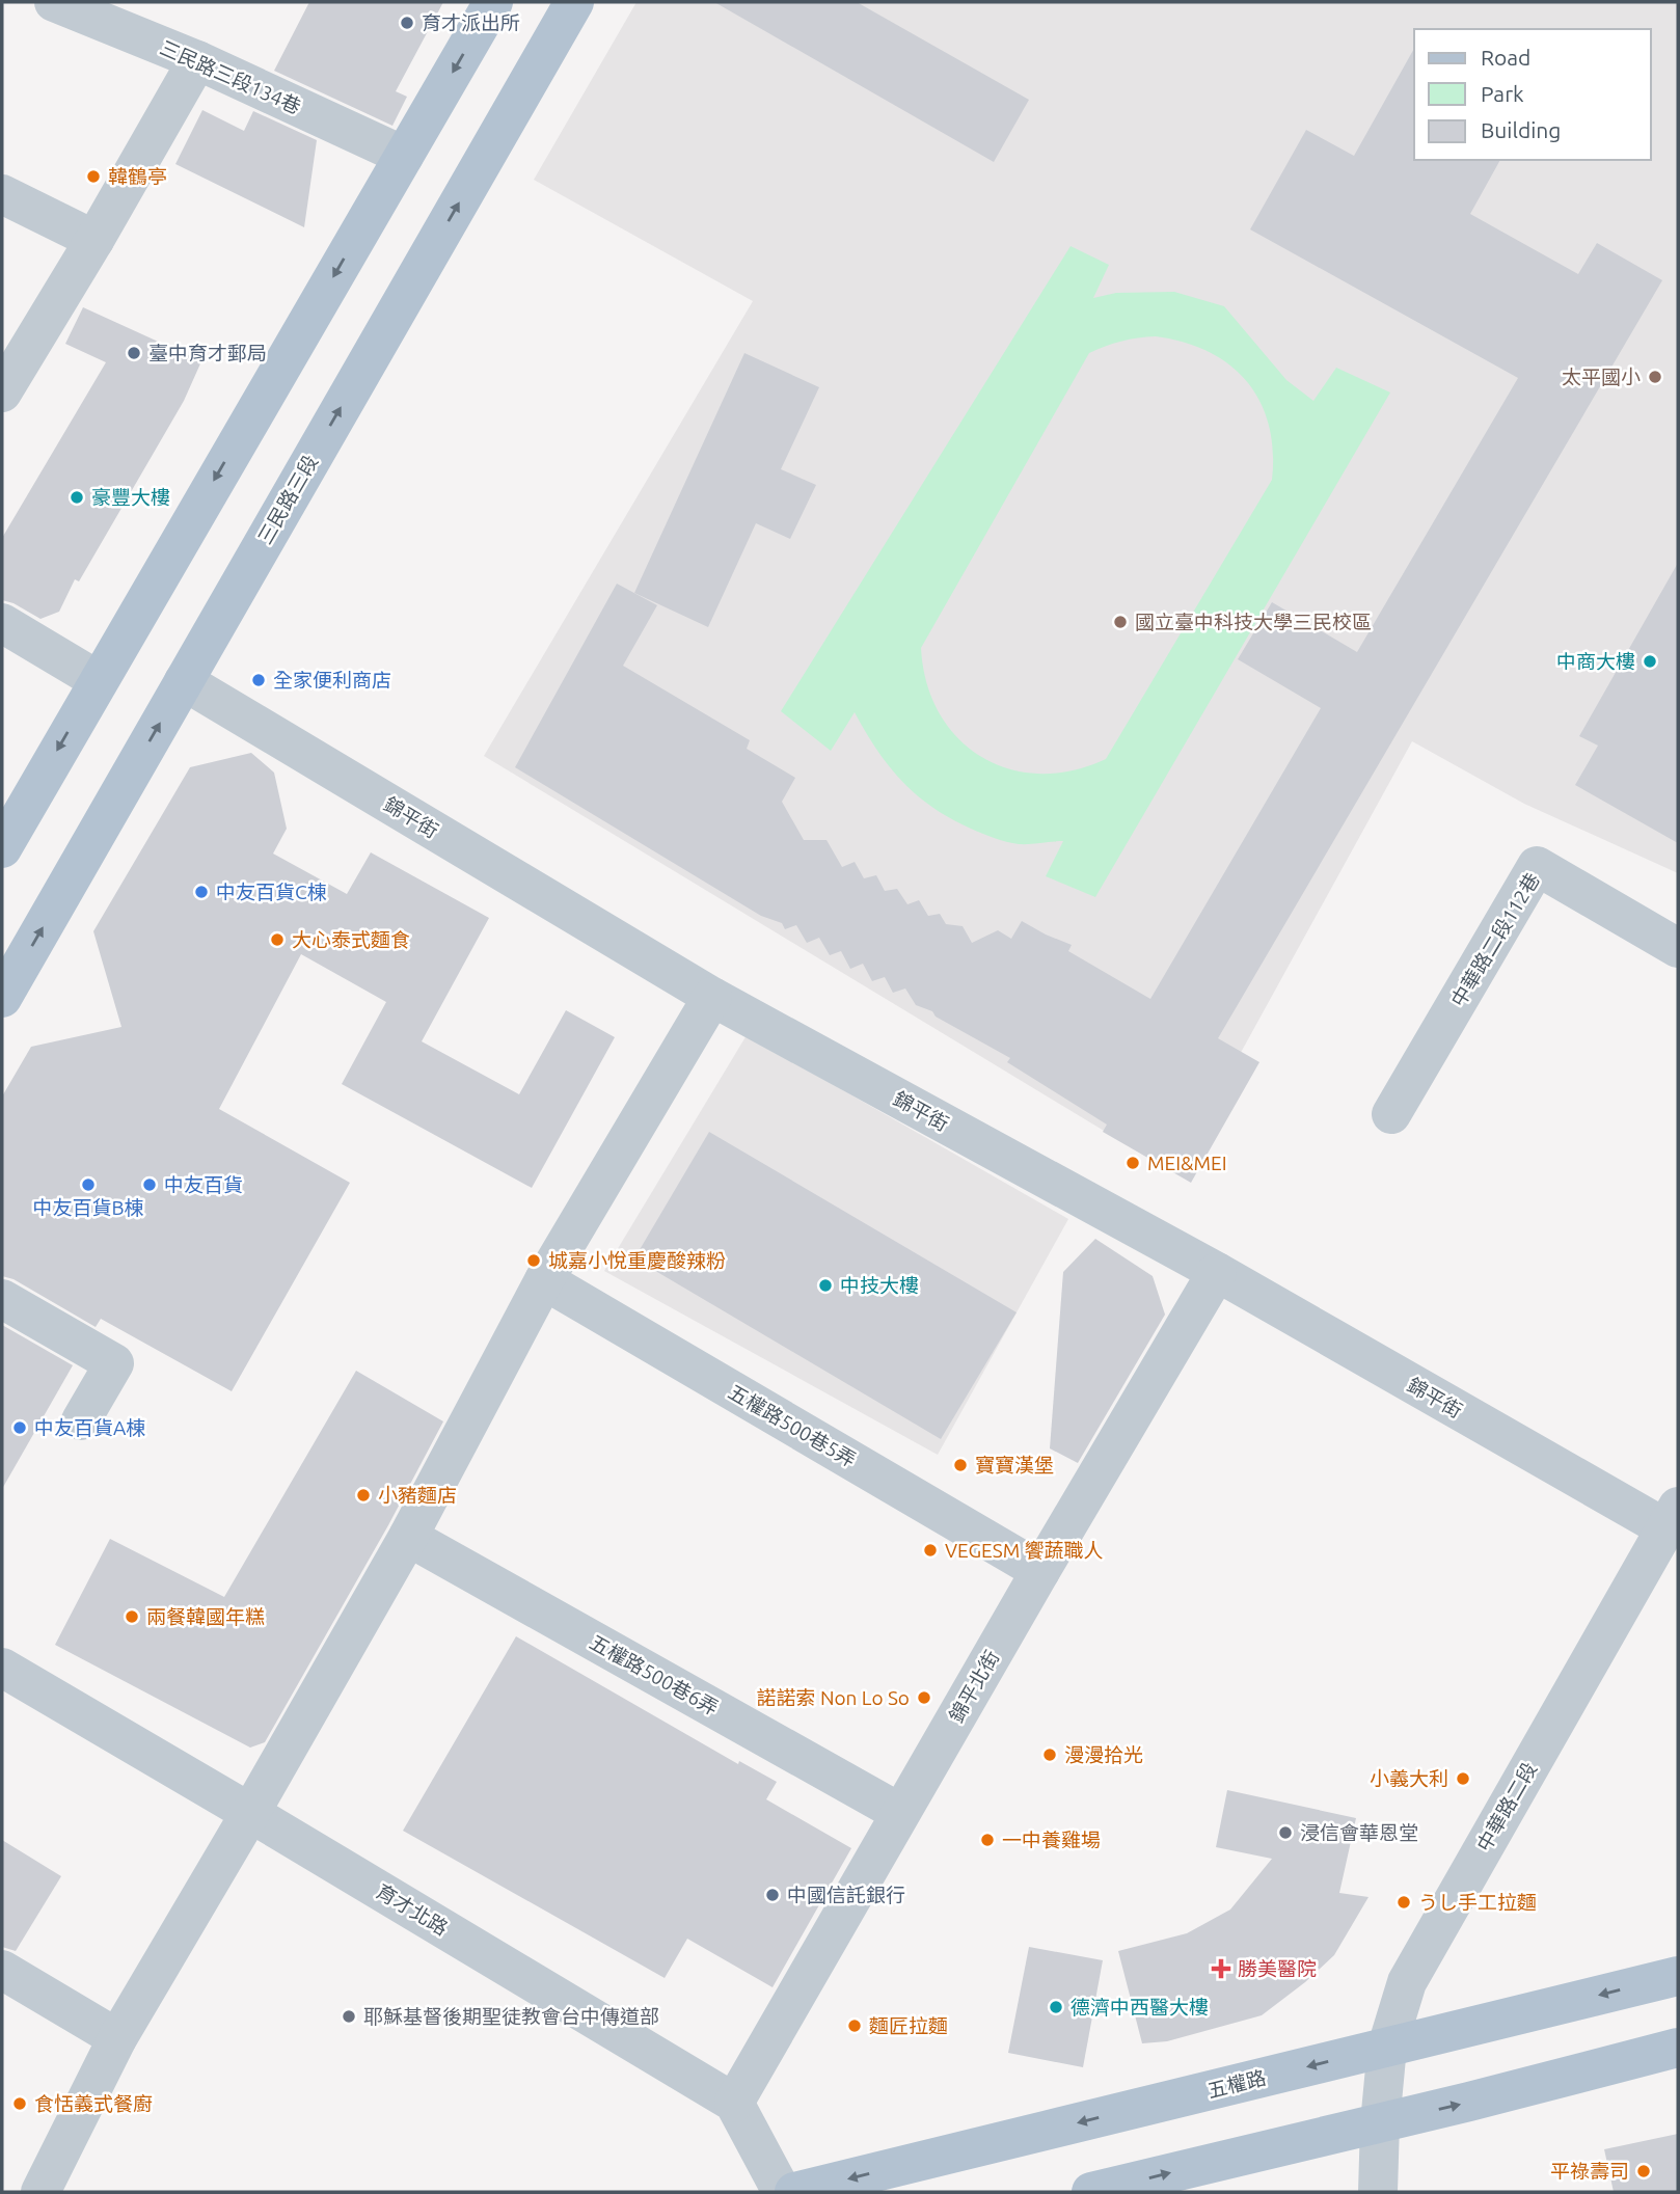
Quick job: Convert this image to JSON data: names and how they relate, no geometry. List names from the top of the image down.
{
  "streets": {
    "main road": ["三民路三段", "五權路"],
    "street": [
      "三民路三段134巷",
      "錦平街",
      "中華路二段112巷",
      "五權路500巷5弄",
      "五權路500巷6弄",
      "錦平北街",
      "中華路二段",
      "育才北路"
    ]
  },
  "crossings": [
    ["三民路三段", "錦平街"],
    ["錦平街", "錦平北街"],
    ["錦平街", "中華路二段"],
    ["五權路500巷5弄", "錦平北街"],
    ["五權路500巷6弄", "錦平北街"],
    ["錦平北街", "育才北路"],
    ["中華路二段", "五權路"]
  ],
  "places": {
    "other": [
      "育才派出所",
      "韓鶴亭",
      "臺中育才郵局",
      "太平國小",
      "豪豐大樓",
      "國立臺中科技大學三民校區",
      "中商大樓",
      "全家便利商店",
      "中友百貨C棟",
      "大心泰式麵食",
      "MEI&MEI",
      "中友百貨B棟",
      "中友百貨",
      "城嘉小悅重慶酸辣粉",
      "中技大樓",
      "中友百貨A棟",
      "寶寶漢堡",
      "小豬麵店",
      "VEGESM 饗蔬職人",
      "兩餐韓國年糕",
      "諾諾索 Non Lo So",
      "漫漫拾光",
      "小義大利",
      "浸信會華恩堂",
      "一中養雞場",
      "中國信託銀行",
      "うし手工拉麵",
      "德濟中西醫大樓",
      "耶穌基督後期聖徒教會台中傳道部",
      "麵匠拉麵",
      "食恬義式餐廚",
      "平祿壽司"
    ],
    "health": ["勝美醫院"]
  },
  "legend": ["Road", "Park", "Building"]
}
